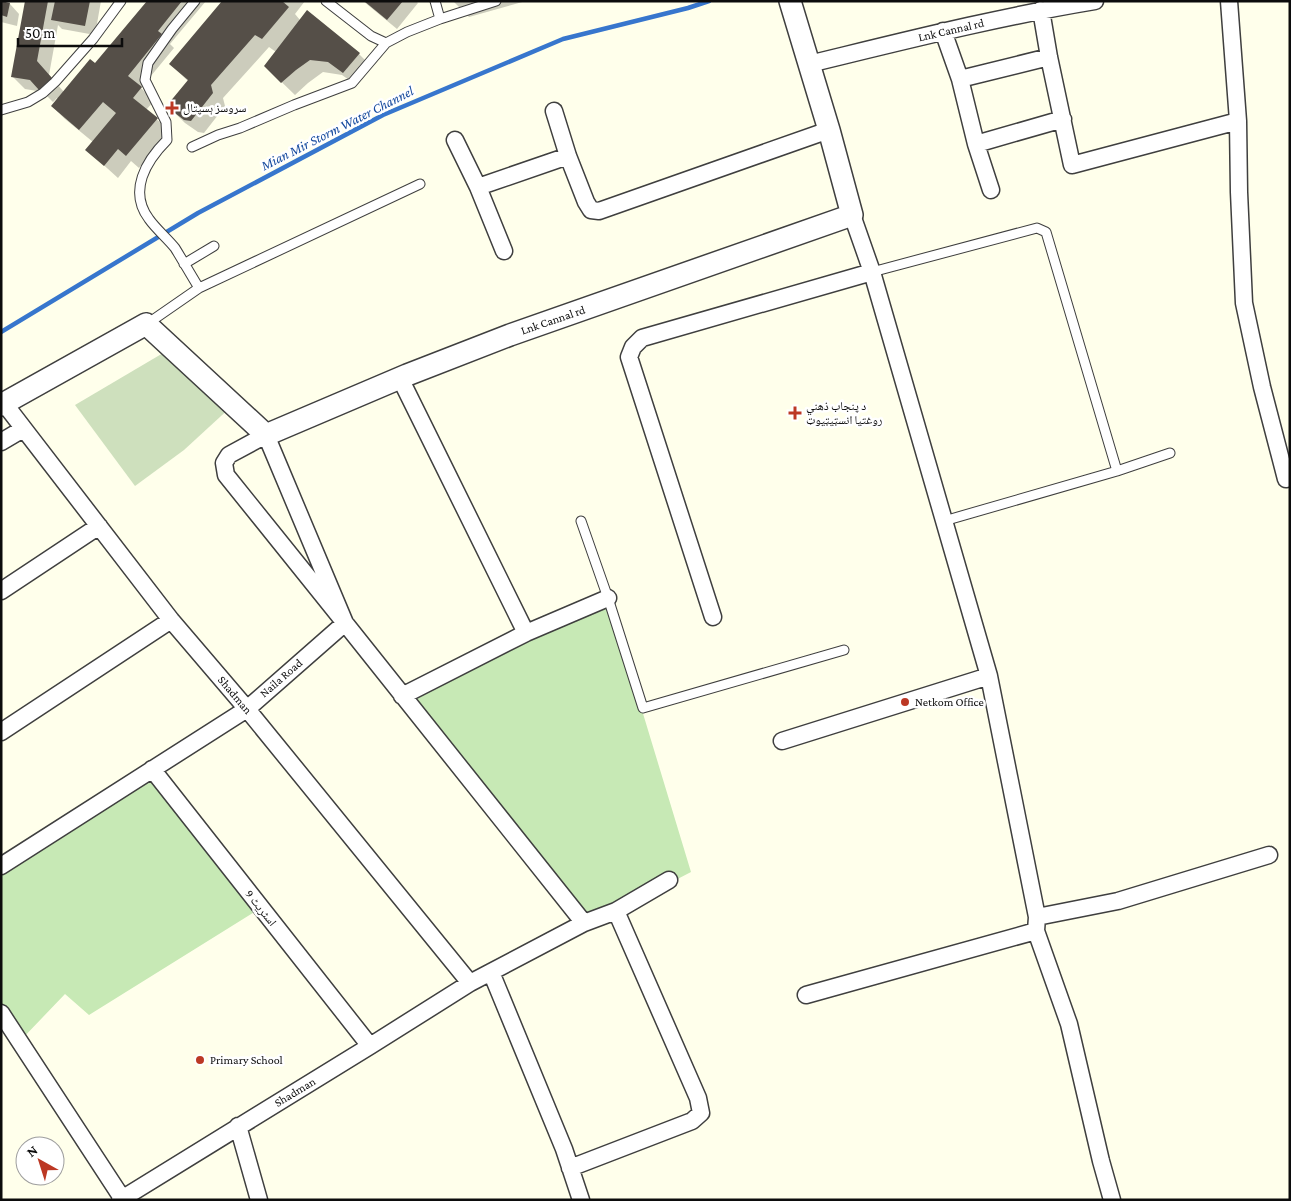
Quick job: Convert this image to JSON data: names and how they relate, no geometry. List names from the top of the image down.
{
  "streets": {
    "street": [
      "Lnk Cannal rd",
      "Naila Road",
      "Shadman",
      "اسٹریٹ 9"
    ]
  },
  "crossings": [
    ["Naila Road", "Shadman"],
    ["Naila Road", "اسٹریٹ 9"],
    ["Shadman", "اسٹریٹ 9"]
  ],
  "water": ["Mian Mir Storm Water Channel"],
  "places": {
    "health": ["سروسز ہسپتال", "د پنجاب ذهني روغتیا انسټیټیوټ"],
    "other": ["Netkom Office", "Primary School"]
  },
  "scale_bar": "50 m",
  "north": "top left"
}
